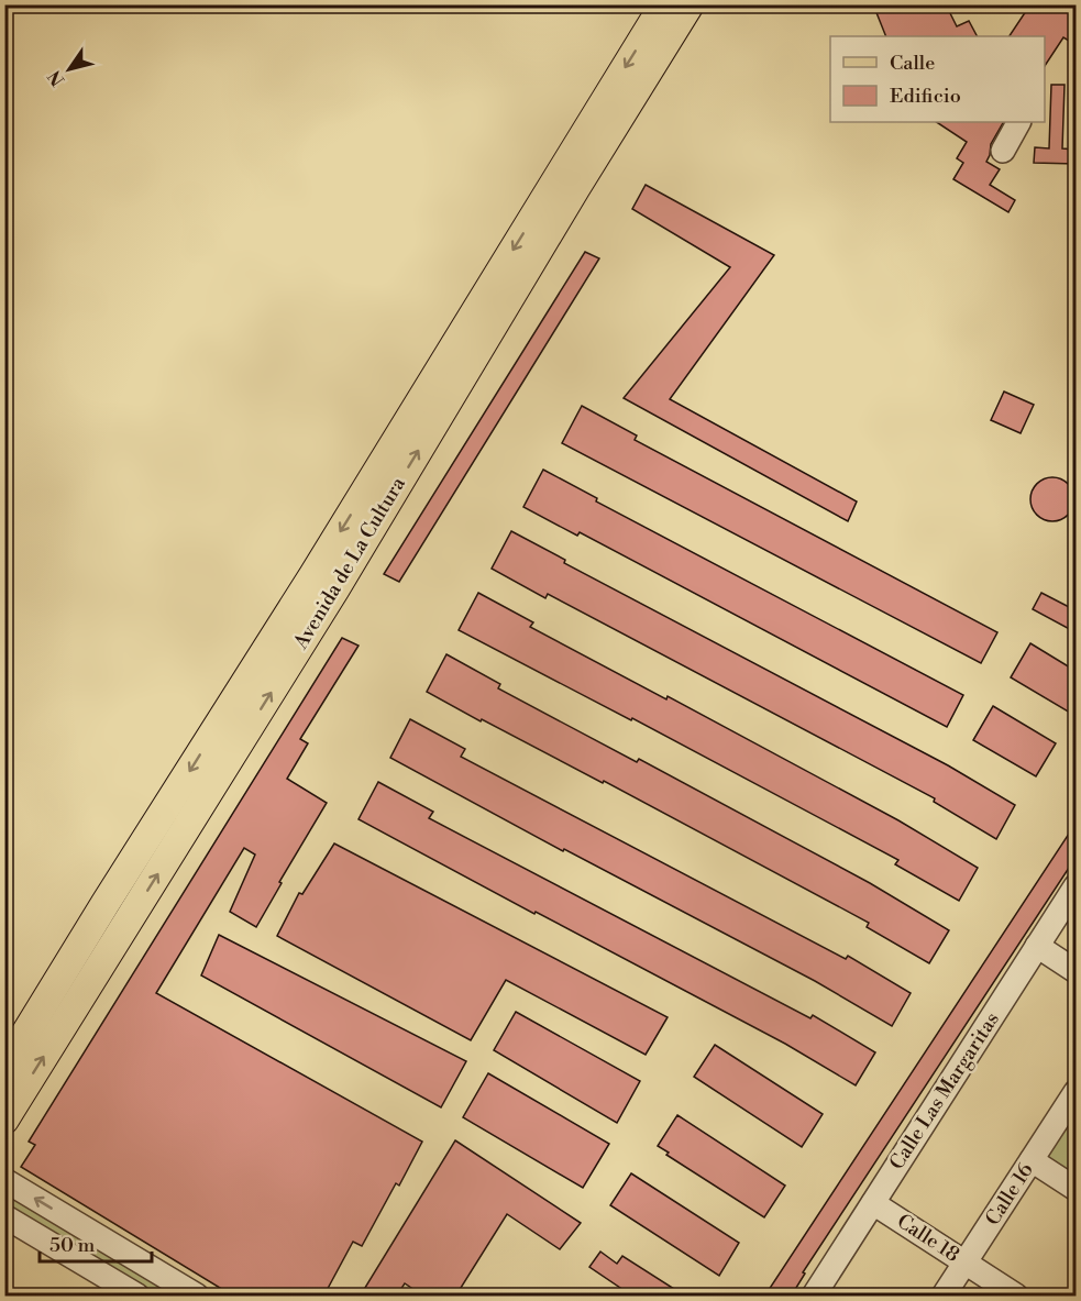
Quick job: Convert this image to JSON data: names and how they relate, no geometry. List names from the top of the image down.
{
  "streets": {
    "main road": ["Avenida de La Cultura"],
    "street": ["Calle Las Margaritas", "Calle 16", "Calle 18"]
  },
  "crossings": [
    ["Calle Las Margaritas", "Calle 18"],
    ["Calle 16", "Calle 18"]
  ],
  "legend": ["Calle", "Edificio"],
  "scale_bar": "50 m",
  "north": "bottom left"
}
